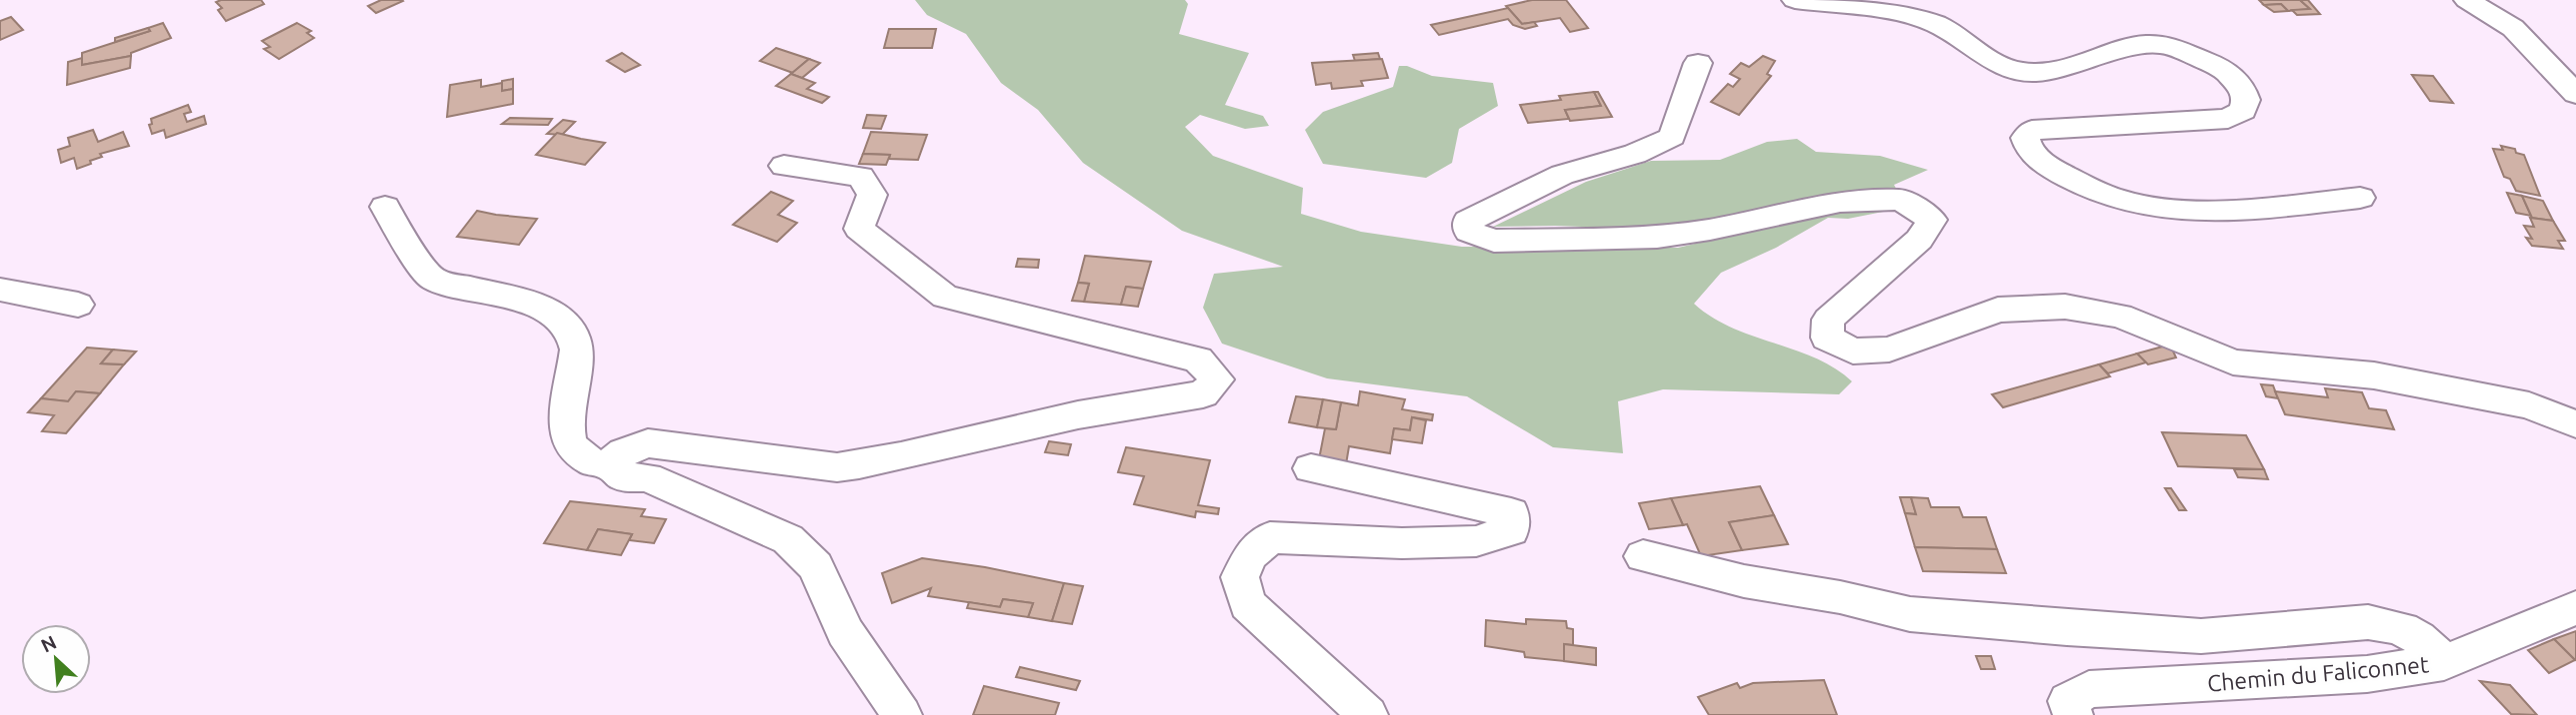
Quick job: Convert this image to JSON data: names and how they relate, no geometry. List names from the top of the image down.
{
  "streets": {
    "street": ["Chemin du Faliconnet"]
  },
  "north": "top left"
}
